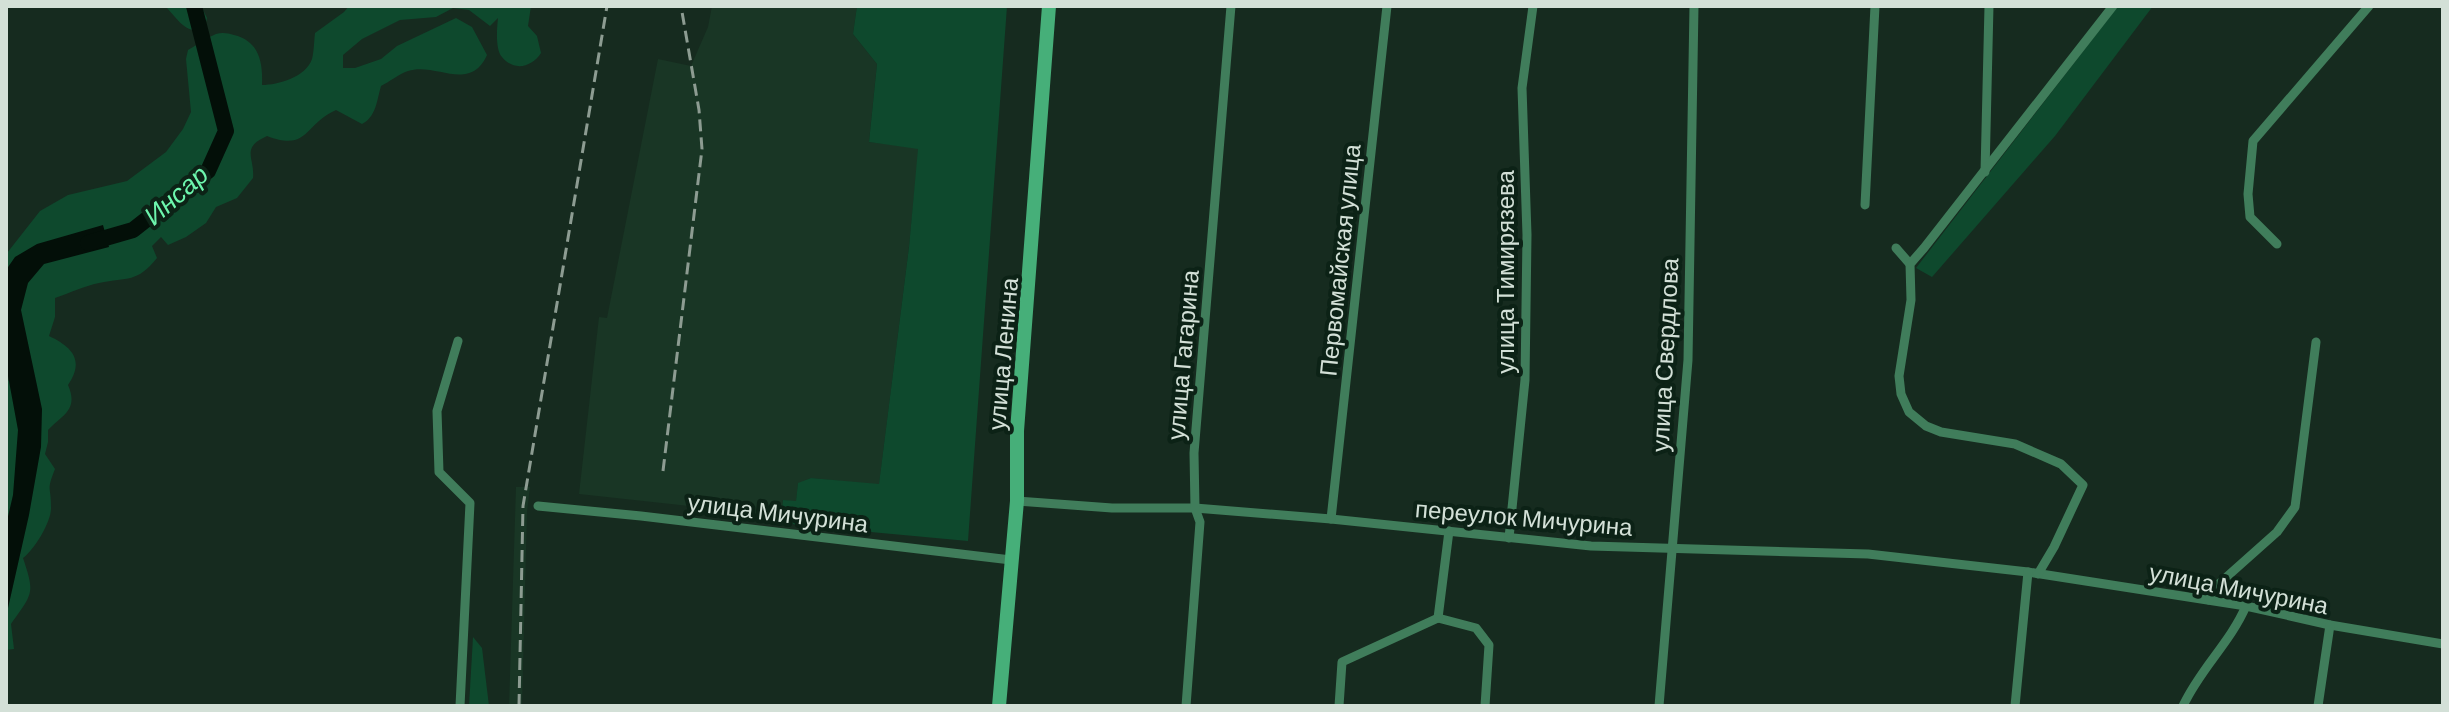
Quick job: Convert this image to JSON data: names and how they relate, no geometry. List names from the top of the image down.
{
  "streets": {
    "main road": ["улица Ленина"],
    "street": [
      "Первомайская улица",
      "улица Тимирязева",
      "улица Гагарина",
      "улица Свердлова",
      "улица Мичурина",
      "переулок Мичурина"
    ]
  },
  "crossings": [
    ["Первомайская улица", "переулок Мичурина"],
    ["улица Тимирязева", "переулок Мичурина"],
    ["улица Ленина", "улица Мичурина"],
    ["улица Ленина", "переулок Мичурина"],
    ["улица Гагарина", "переулок Мичурина"],
    ["улица Свердлова", "переулок Мичурина"],
    ["улица Мичурина", "переулок Мичурина"]
  ],
  "water": ["Инсар"]
}
